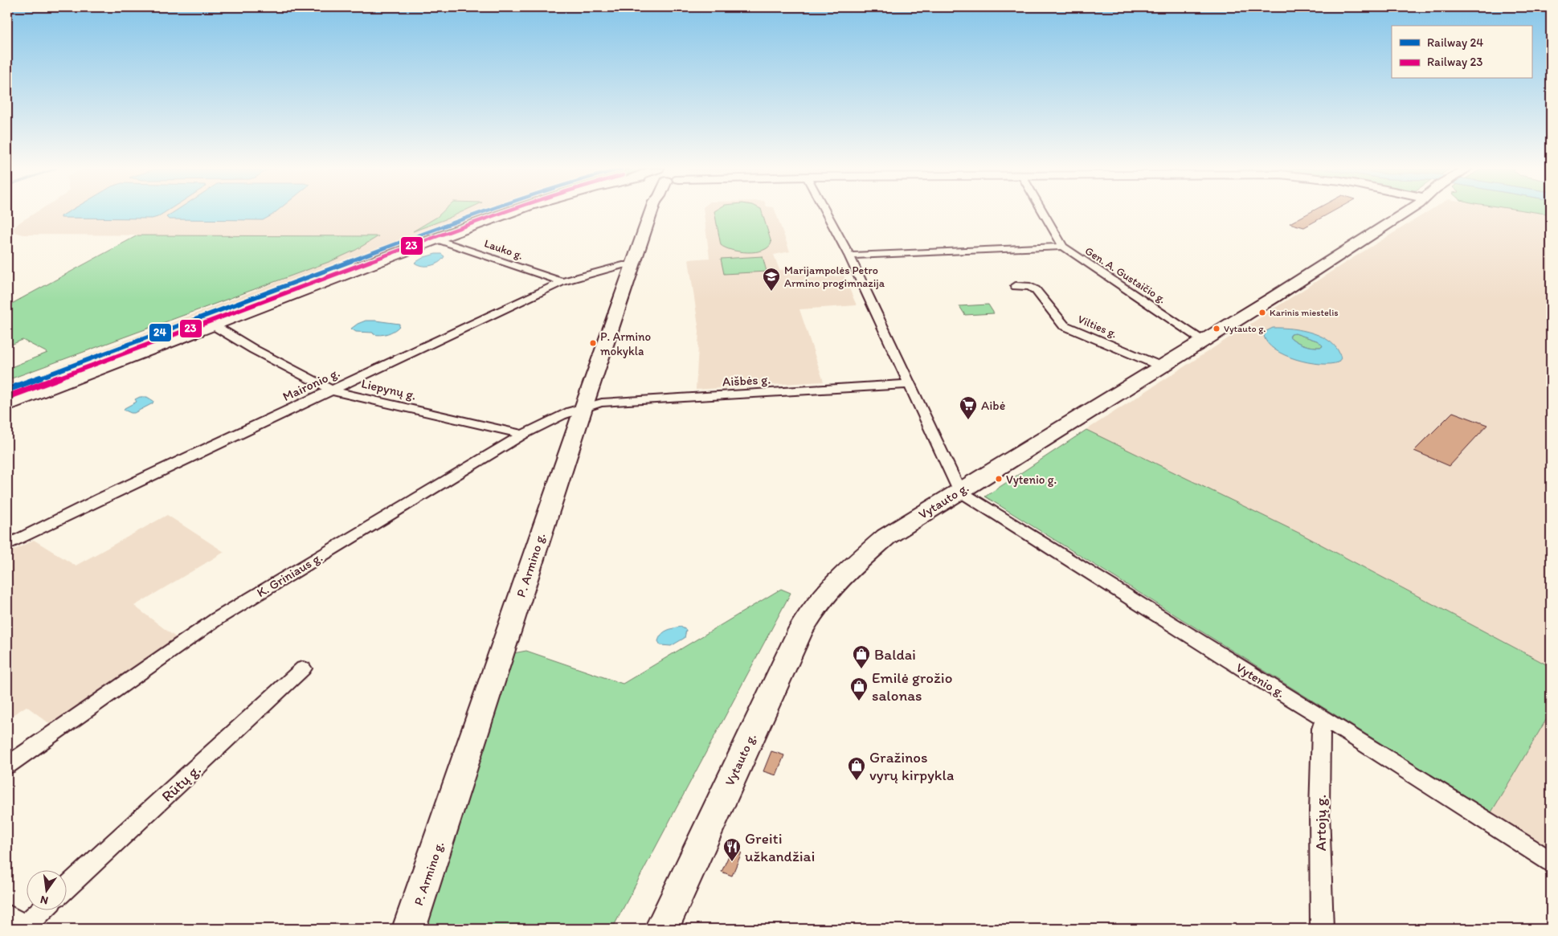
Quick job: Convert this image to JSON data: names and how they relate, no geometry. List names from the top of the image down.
{
  "streets": {
    "main road": ["Vytauto g.", "P. Armino g."],
    "street": [
      "Lauko g.",
      "Gen. A. Gustaičio g.",
      "Vilties g.",
      "Aišbės g.",
      "Maironio g.",
      "Liepynų g.",
      "K. Griniaus g.",
      "Vytenio g.",
      "Rūtų g.",
      "Artojų g."
    ]
  },
  "crossings": [
    ["Lauko g.", "Maironio g."],
    ["Gen. A. Gustaičio g.", "Vytauto g."],
    ["Vilties g.", "Vytauto g."],
    ["Aišbės g.", "P. Armino g."],
    ["Aišbės g.", "K. Griniaus g."],
    ["Maironio g.", "Liepynų g."],
    ["Maironio g.", "P. Armino g."],
    ["Liepynų g.", "K. Griniaus g."],
    ["Vytauto g.", "Vytenio g."],
    ["P. Armino g.", "K. Griniaus g."],
    ["Vytenio g.", "Artojų g."]
  ],
  "places": {
    "school or university": ["Marijampolės Petro Armino progimnazija"],
    "other": [
      "Karinis miestelis",
      "Vytauto g.",
      "P. Armino mokykla",
      "Vytenio g."
    ],
    "supermarket": ["Aibė"],
    "shop": ["Baldai", "Emilė grožio salonas", "Gražinos vyrų kirpykla"],
    "restaurant": ["Greiti užkandžiai"]
  },
  "lines": ["rail line 24", "rail line 23"],
  "legend": ["Railway 24", "Railway 23"],
  "north": "bottom"
}
